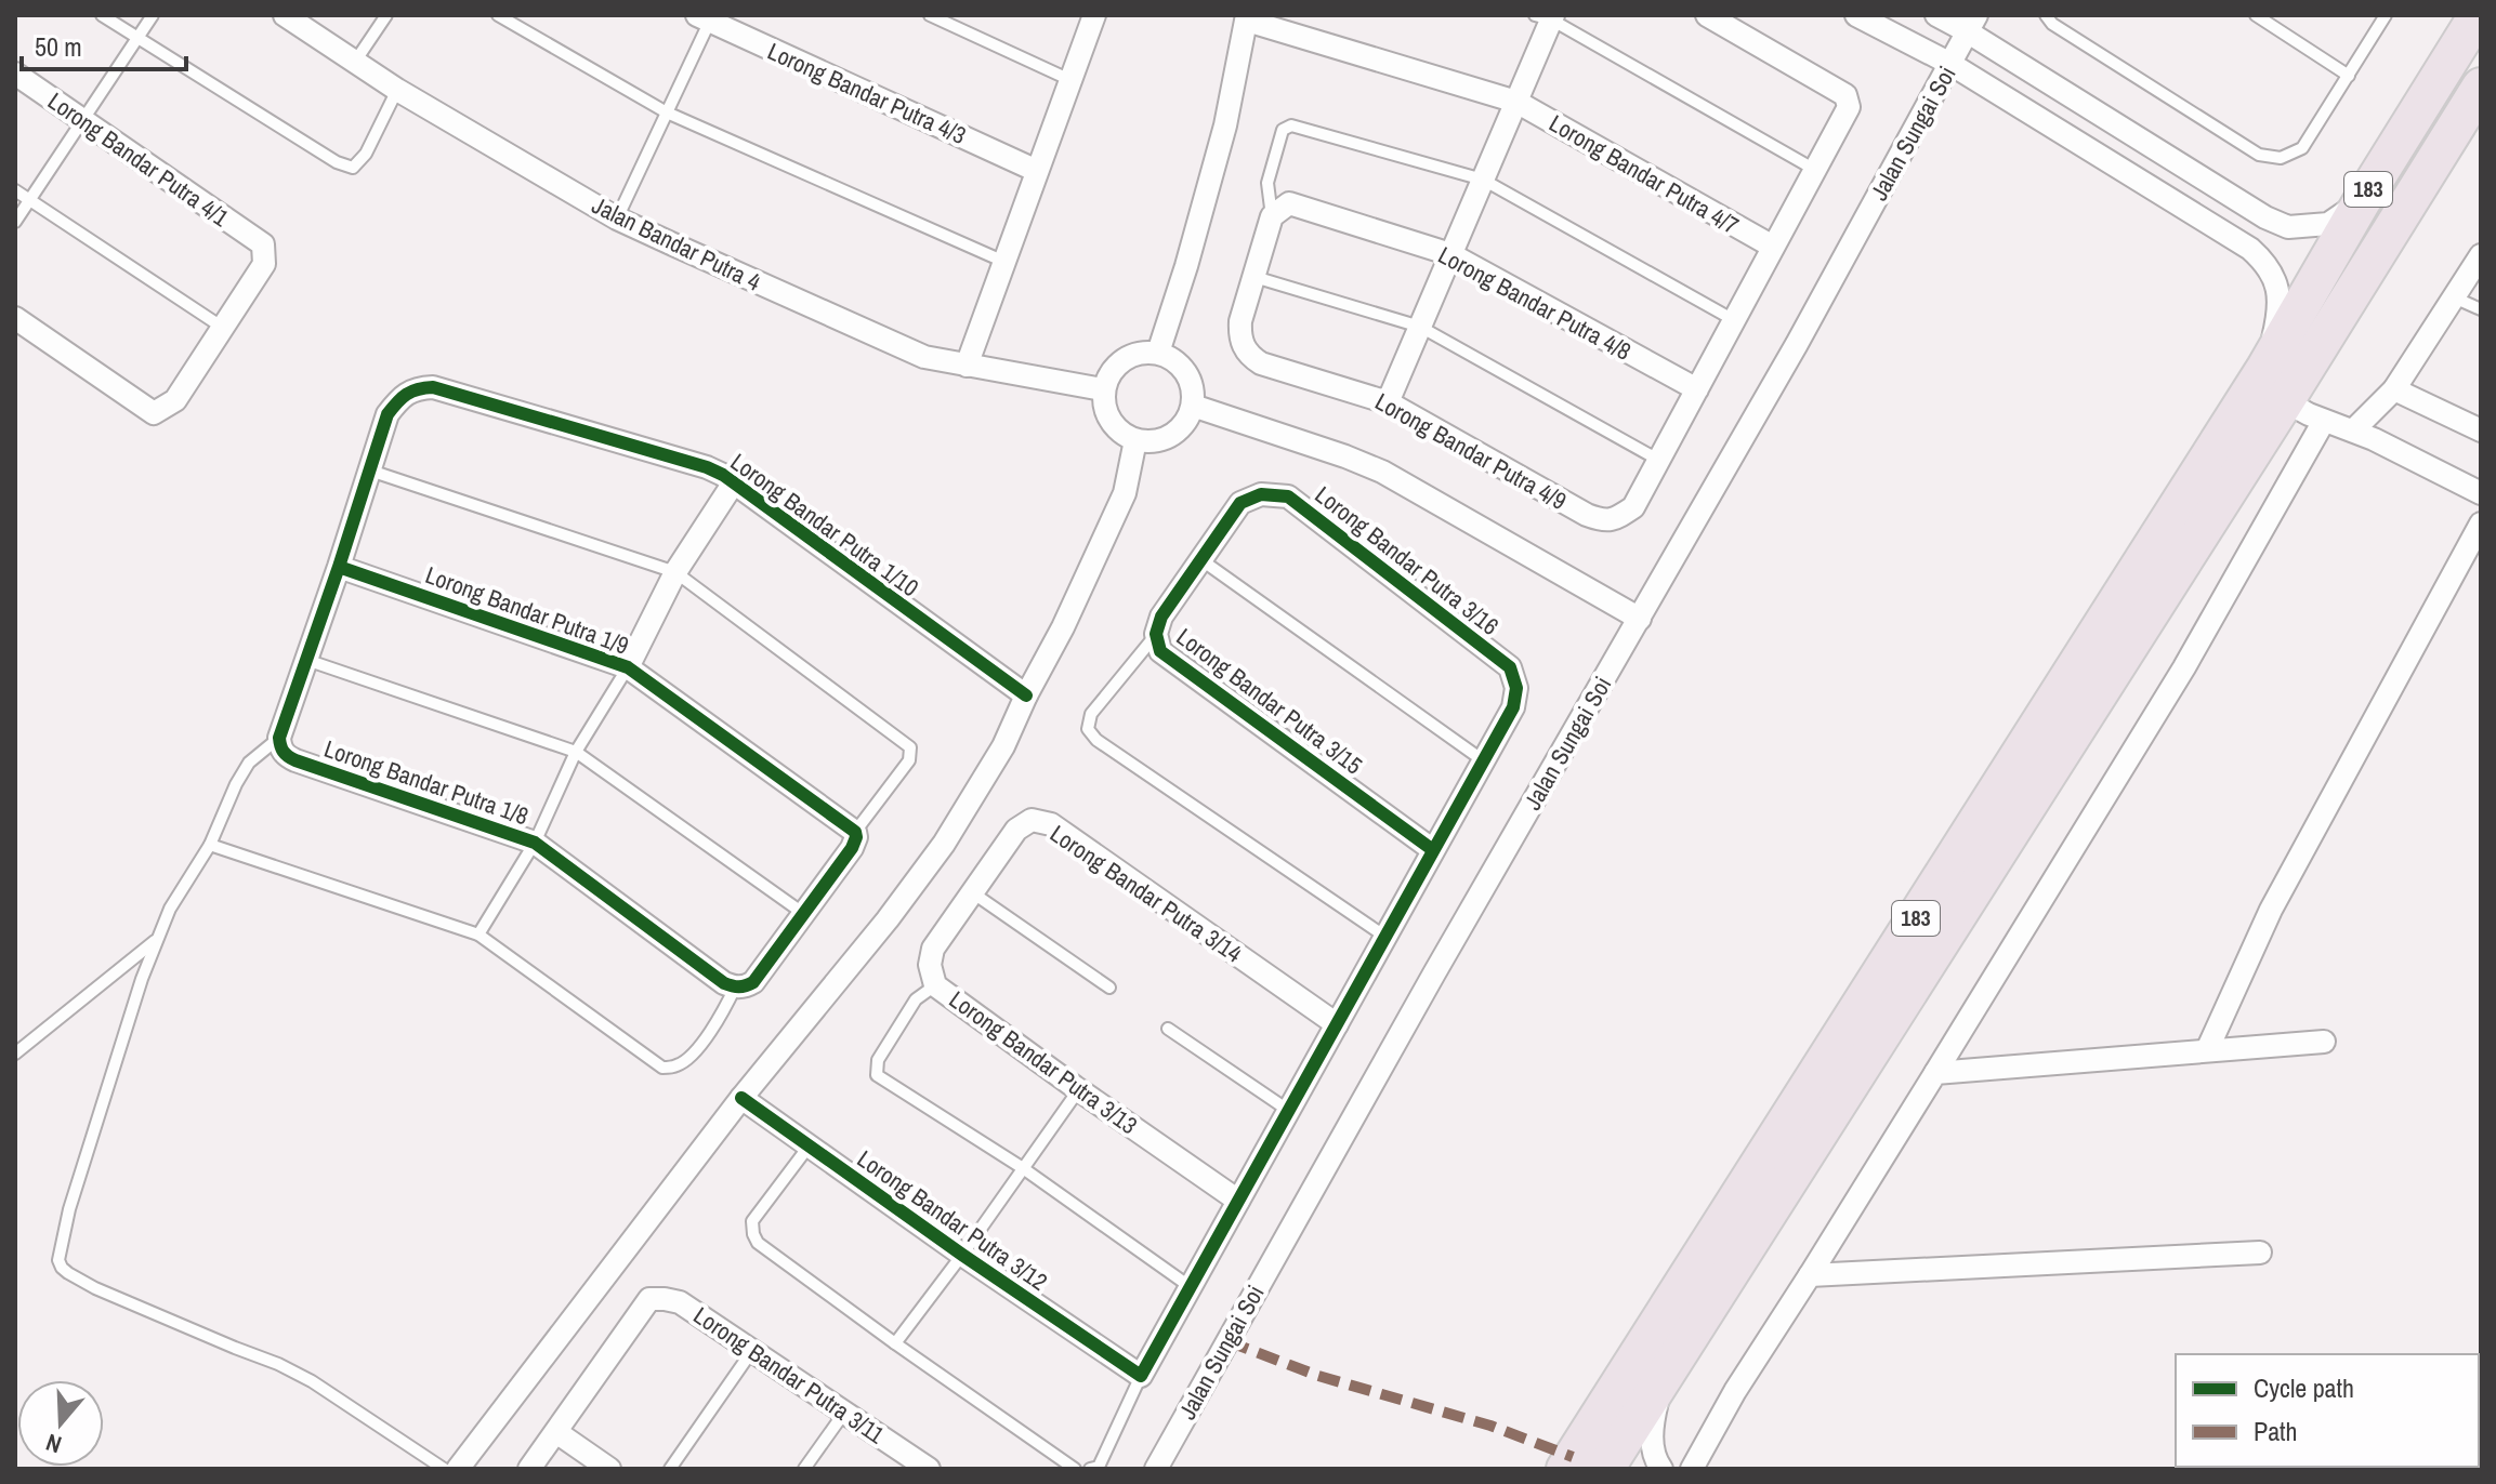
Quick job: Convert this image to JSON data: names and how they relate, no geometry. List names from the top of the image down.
{
  "streets": {
    "highway": ["183"],
    "street": [
      "Lorong Bandar Putra 4/3",
      "Jalan Sungai Soi",
      "Lorong Bandar Putra 4/1",
      "Lorong Bandar Putra 4/7",
      "Jalan Bandar Putra 4",
      "Lorong Bandar Putra 4/8",
      "Lorong Bandar Putra 4/9",
      "Lorong Bandar Putra 1/10",
      "Lorong Bandar Putra 3/16",
      "Lorong Bandar Putra 1/9",
      "Lorong Bandar Putra 3/15",
      "Lorong Bandar Putra 1/8",
      "Lorong Bandar Putra 3/14",
      "Lorong Bandar Putra 3/13",
      "Lorong Bandar Putra 3/12",
      "Lorong Bandar Putra 3/11"
    ]
  },
  "crossings": [
    ["Lorong Bandar Putra 3/16", "Lorong Bandar Putra 3/15"],
    ["Lorong Bandar Putra 3/14", "Lorong Bandar Putra 3/13"]
  ],
  "legend": ["Cycle path", "Path"],
  "scale_bar": "50 m",
  "north": "bottom"
}
